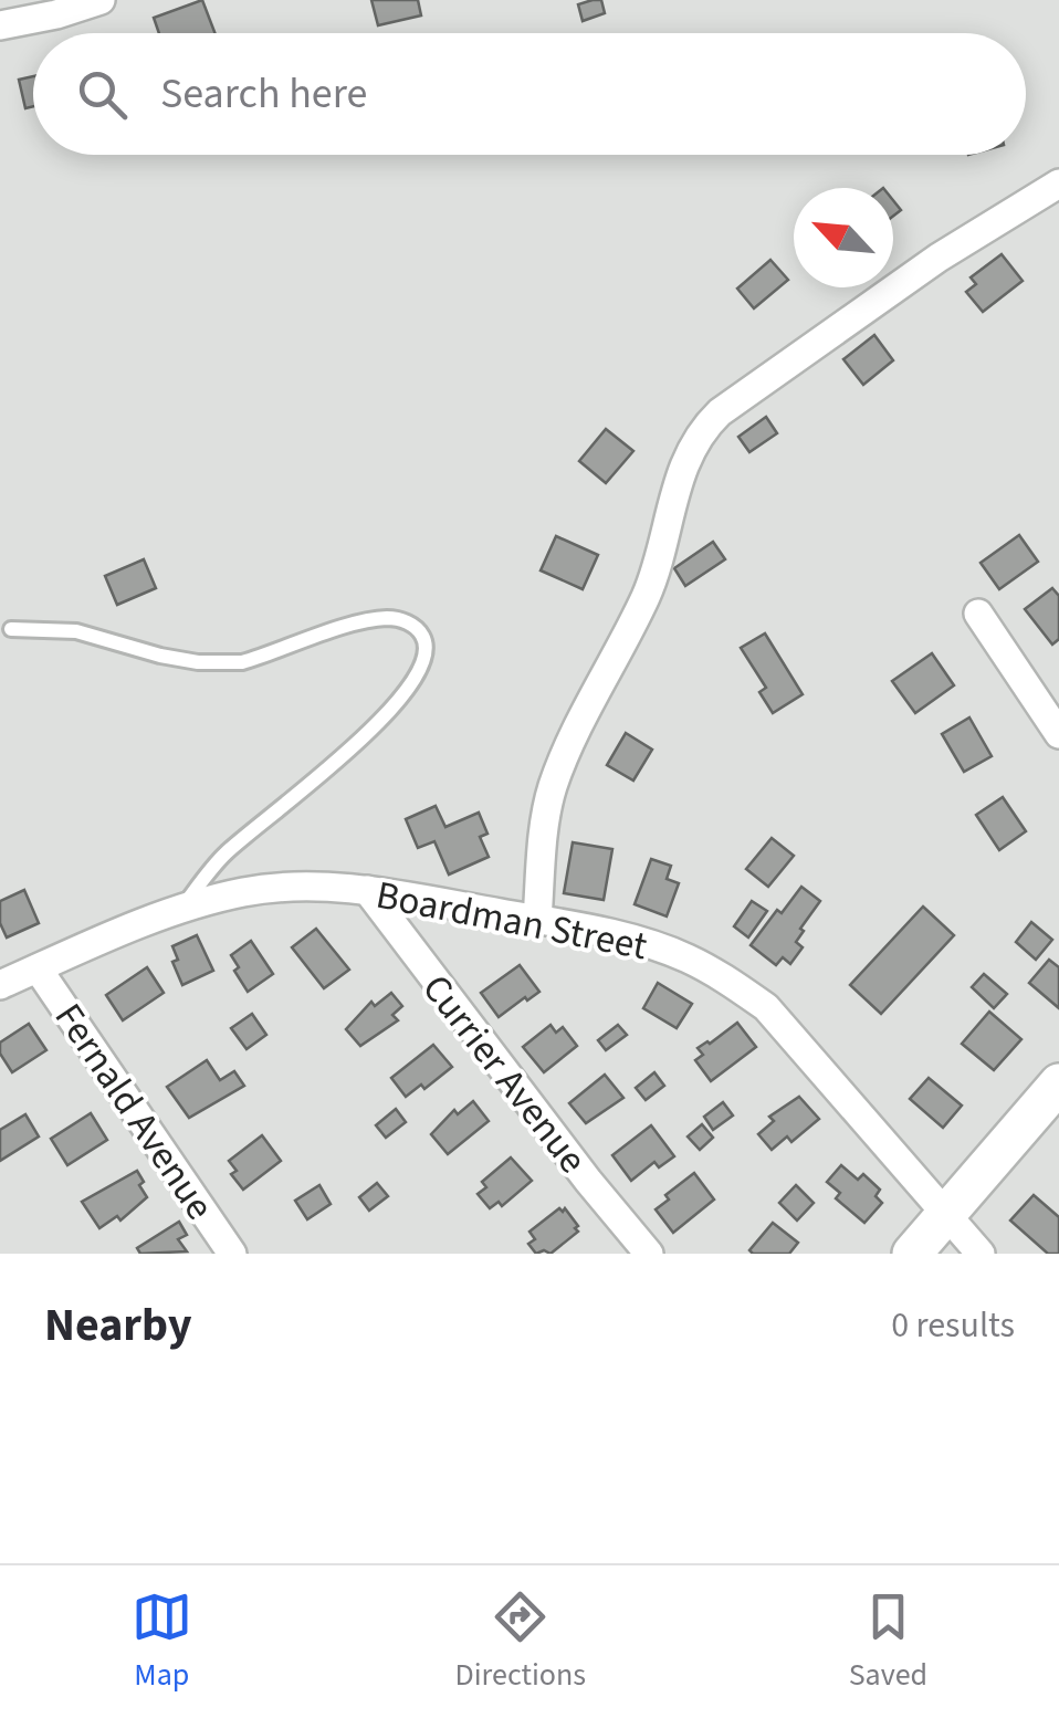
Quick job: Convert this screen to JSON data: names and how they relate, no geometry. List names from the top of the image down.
{
  "streets": {
    "street": ["Boardman Street", "Currier Avenue", "Fernald Avenue"]
  },
  "crossings": [
    ["Boardman Street", "Currier Avenue"],
    ["Boardman Street", "Fernald Avenue"]
  ],
  "north": "top left",
  "page": {
    "search": "Search here",
    "heading": ["Nearby", "0 results"],
    "nav": ["Map", "Directions", "Saved"]
  }
}
